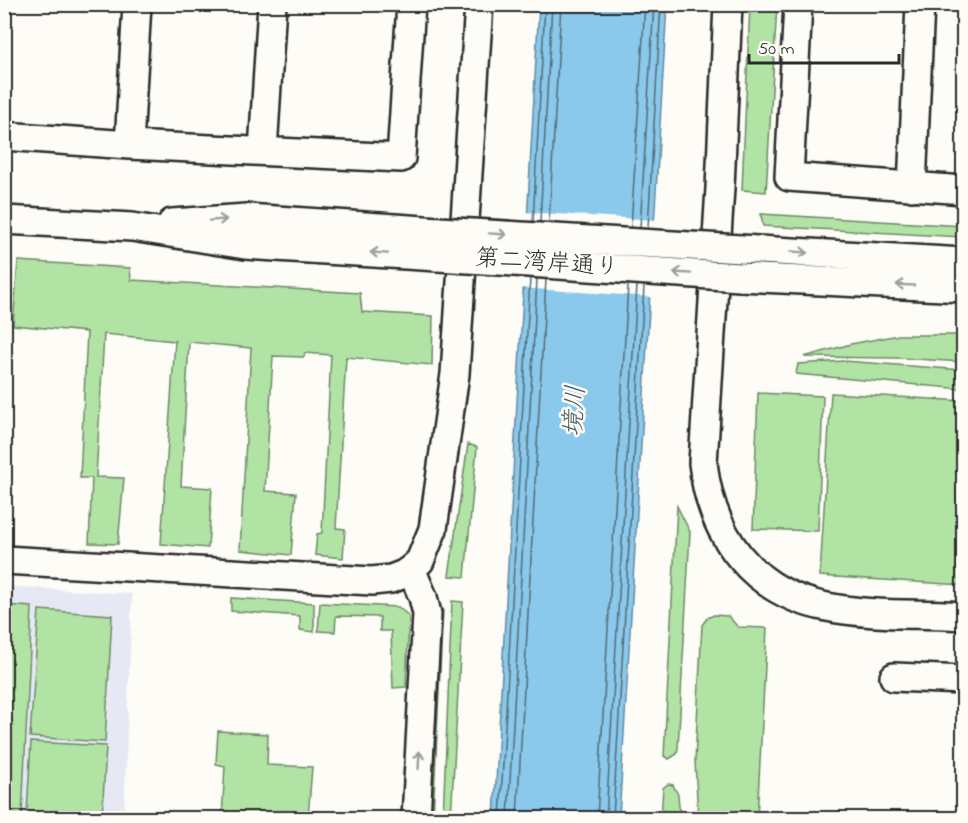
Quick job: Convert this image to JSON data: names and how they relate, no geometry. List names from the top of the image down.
{
  "streets": {
    "street": ["第二湾岸通り"]
  },
  "water": ["境川"],
  "scale_bar": "50 m"
}
